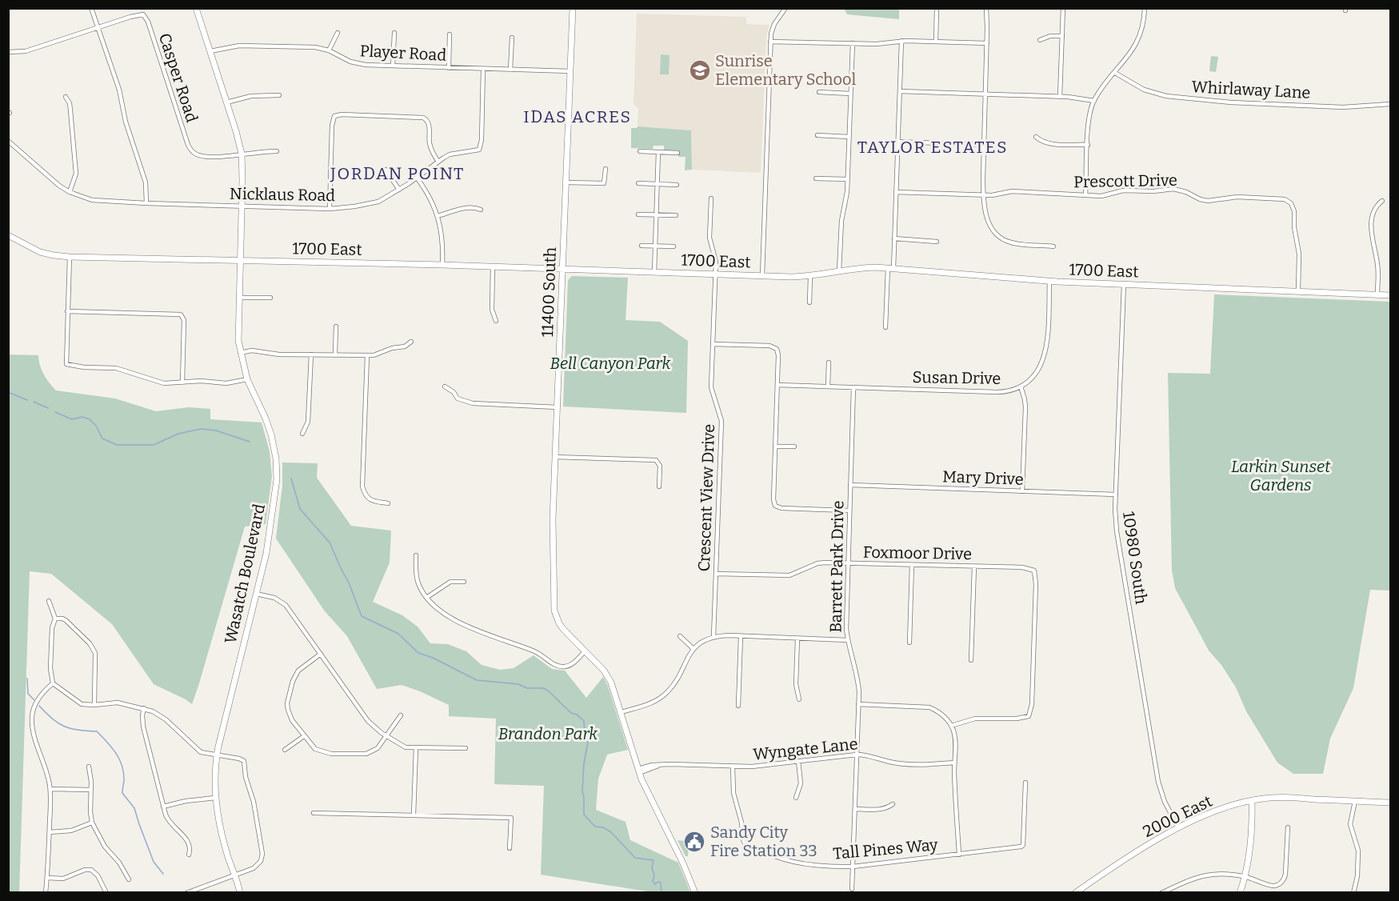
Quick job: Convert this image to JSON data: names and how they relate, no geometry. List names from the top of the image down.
{
  "streets": {
    "main road": [
      "1700 East",
      "11400 South",
      "Wasatch Boulevard",
      "2000 East"
    ],
    "street": [
      "Player Road",
      "Casper Road",
      "Whirlaway Lane",
      "Prescott Drive",
      "Nicklaus Road",
      "Susan Drive",
      "Mary Drive",
      "Crescent View Drive",
      "Foxmoor Drive",
      "10980 South",
      "Barrett Park Drive",
      "Wyngate Lane",
      "Tall Pines Way"
    ]
  },
  "crossings": [
    ["Player Road", "Nicklaus Road"],
    ["Player Road", "11400 South"],
    ["Player Road", "Wasatch Boulevard"],
    ["Casper Road", "Wasatch Boulevard"],
    ["Prescott Drive", "1700 East"],
    ["Nicklaus Road", "Wasatch Boulevard"],
    ["1700 East", "11400 South"],
    ["1700 East", "Susan Drive"],
    ["1700 East", "Crescent View Drive"],
    ["1700 East", "10980 South"],
    ["1700 East", "Wasatch Boulevard"],
    ["11400 South", "Wyngate Lane"],
    ["Susan Drive", "Barrett Park Drive"],
    ["Mary Drive", "10980 South"],
    ["Mary Drive", "Barrett Park Drive"],
    ["Crescent View Drive", "Foxmoor Drive"],
    ["Foxmoor Drive", "Barrett Park Drive"],
    ["10980 South", "2000 East"],
    ["Barrett Park Drive", "Wyngate Lane"],
    ["Barrett Park Drive", "Tall Pines Way"],
    ["Wyngate Lane", "Tall Pines Way"]
  ],
  "districts": ["IDAS ACRES", "TAYLOR ESTATES", "JORDAN POINT"],
  "parks": ["Bell Canyon Park", "Larkin Sunset Gardens", "Brandon Park"],
  "places": {
    "school or university": ["Sunrise Elementary School"],
    "public building": ["Sandy City Fire Station 33"]
  }
}
